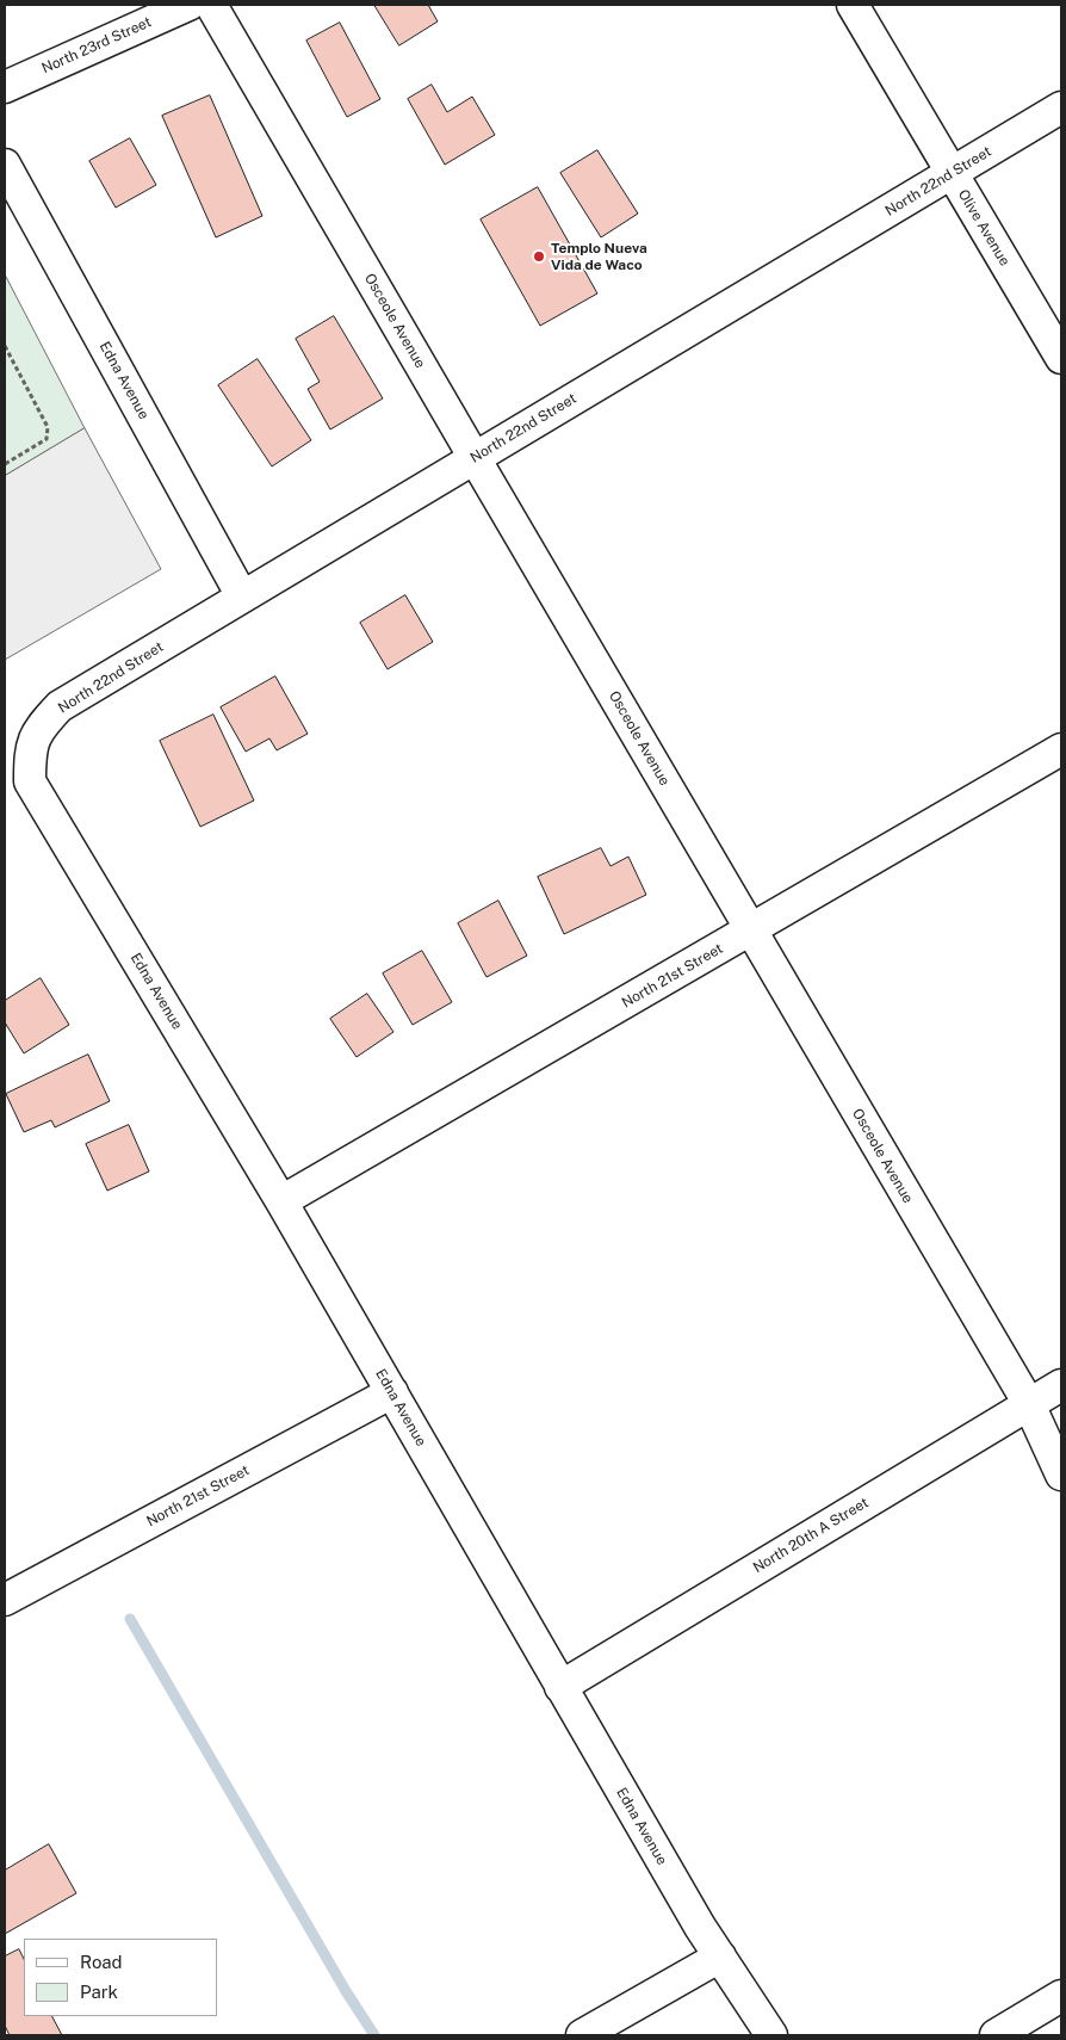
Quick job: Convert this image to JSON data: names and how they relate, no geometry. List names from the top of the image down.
{
  "streets": {
    "street": [
      "North 23rd Street",
      "North 22nd Street",
      "Olive Avenue",
      "Osceole Avenue",
      "Edna Avenue",
      "North 21st Street",
      "North 20th A Street"
    ]
  },
  "crossings": [
    ["North 22nd Street", "Olive Avenue"],
    ["North 22nd Street", "Osceole Avenue"],
    ["North 22nd Street", "Edna Avenue"],
    ["Osceole Avenue", "North 21st Street"],
    ["Osceole Avenue", "North 20th A Street"],
    ["Edna Avenue", "North 21st Street"],
    ["Edna Avenue", "North 20th A Street"]
  ],
  "places": ["Templo Nueva Vida de Waco"],
  "legend": ["Road", "Park"]
}
